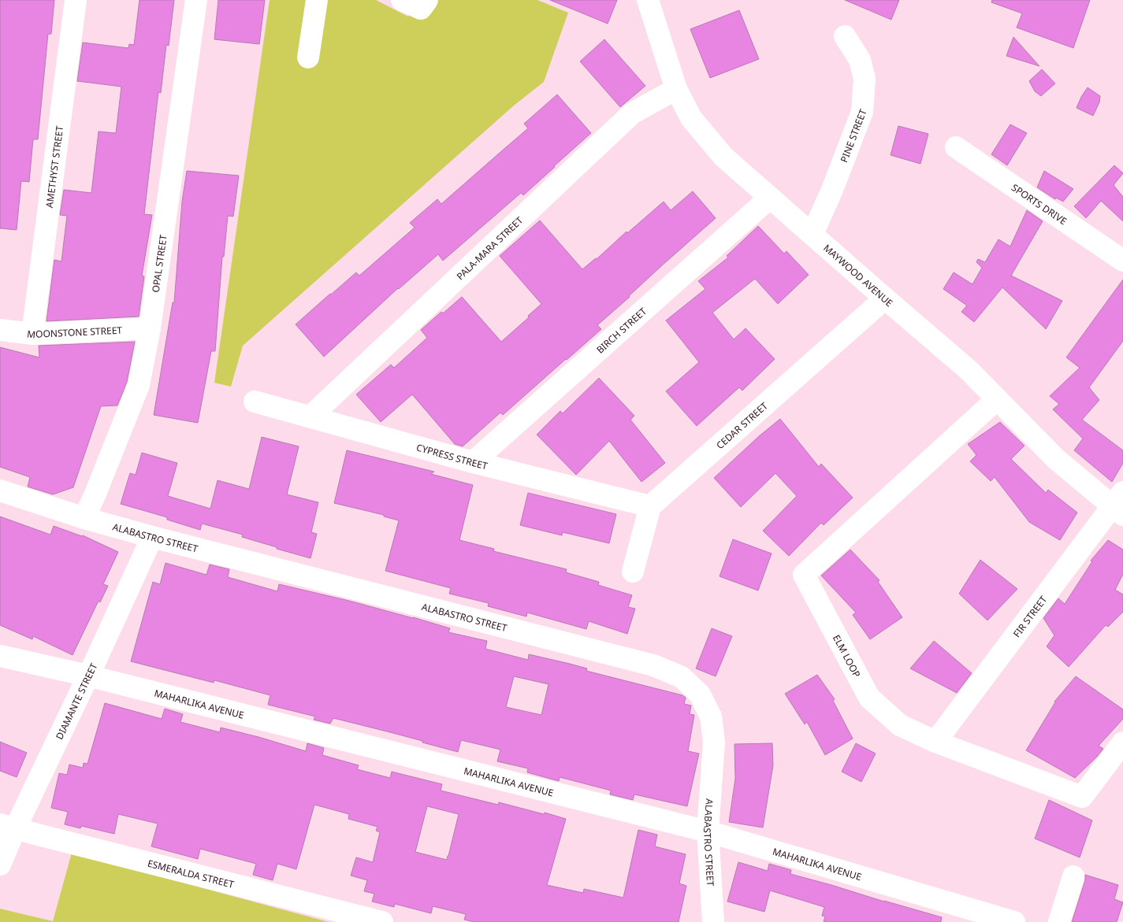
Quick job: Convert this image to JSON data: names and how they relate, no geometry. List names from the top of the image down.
{
  "streets": {
    "street": [
      "PINE STREET",
      "AMETHYST STREET",
      "SPORTS DRIVE",
      "PALA-MARA STREET",
      "OPAL STREET",
      "MAYWOOD AVENUE",
      "BIRCH STREET",
      "MOONSTONE STREET",
      "CEDAR STREET",
      "CYPRESS STREET",
      "ALABASTRO STREET",
      "FIR STREET",
      "ELM LOOP",
      "DIAMANTE STREET",
      "MAHARLIKA AVENUE",
      "ESMERALDA STREET"
    ]
  },
  "crossings": [
    ["PINE STREET", "MAYWOOD AVENUE"],
    ["AMETHYST STREET", "MOONSTONE STREET"],
    ["PALA-MARA STREET", "MAYWOOD AVENUE"],
    ["PALA-MARA STREET", "CYPRESS STREET"],
    ["OPAL STREET", "MOONSTONE STREET"],
    ["OPAL STREET", "ALABASTRO STREET"],
    ["MAYWOOD AVENUE", "BIRCH STREET"],
    ["MAYWOOD AVENUE", "CEDAR STREET"],
    ["MAYWOOD AVENUE", "FIR STREET"],
    ["MAYWOOD AVENUE", "ELM LOOP"],
    ["BIRCH STREET", "CYPRESS STREET"],
    ["CEDAR STREET", "CYPRESS STREET"],
    ["ALABASTRO STREET", "DIAMANTE STREET"],
    ["ALABASTRO STREET", "MAHARLIKA AVENUE"],
    ["FIR STREET", "ELM LOOP"],
    ["DIAMANTE STREET", "MAHARLIKA AVENUE"],
    ["DIAMANTE STREET", "ESMERALDA STREET"]
  ]
}
